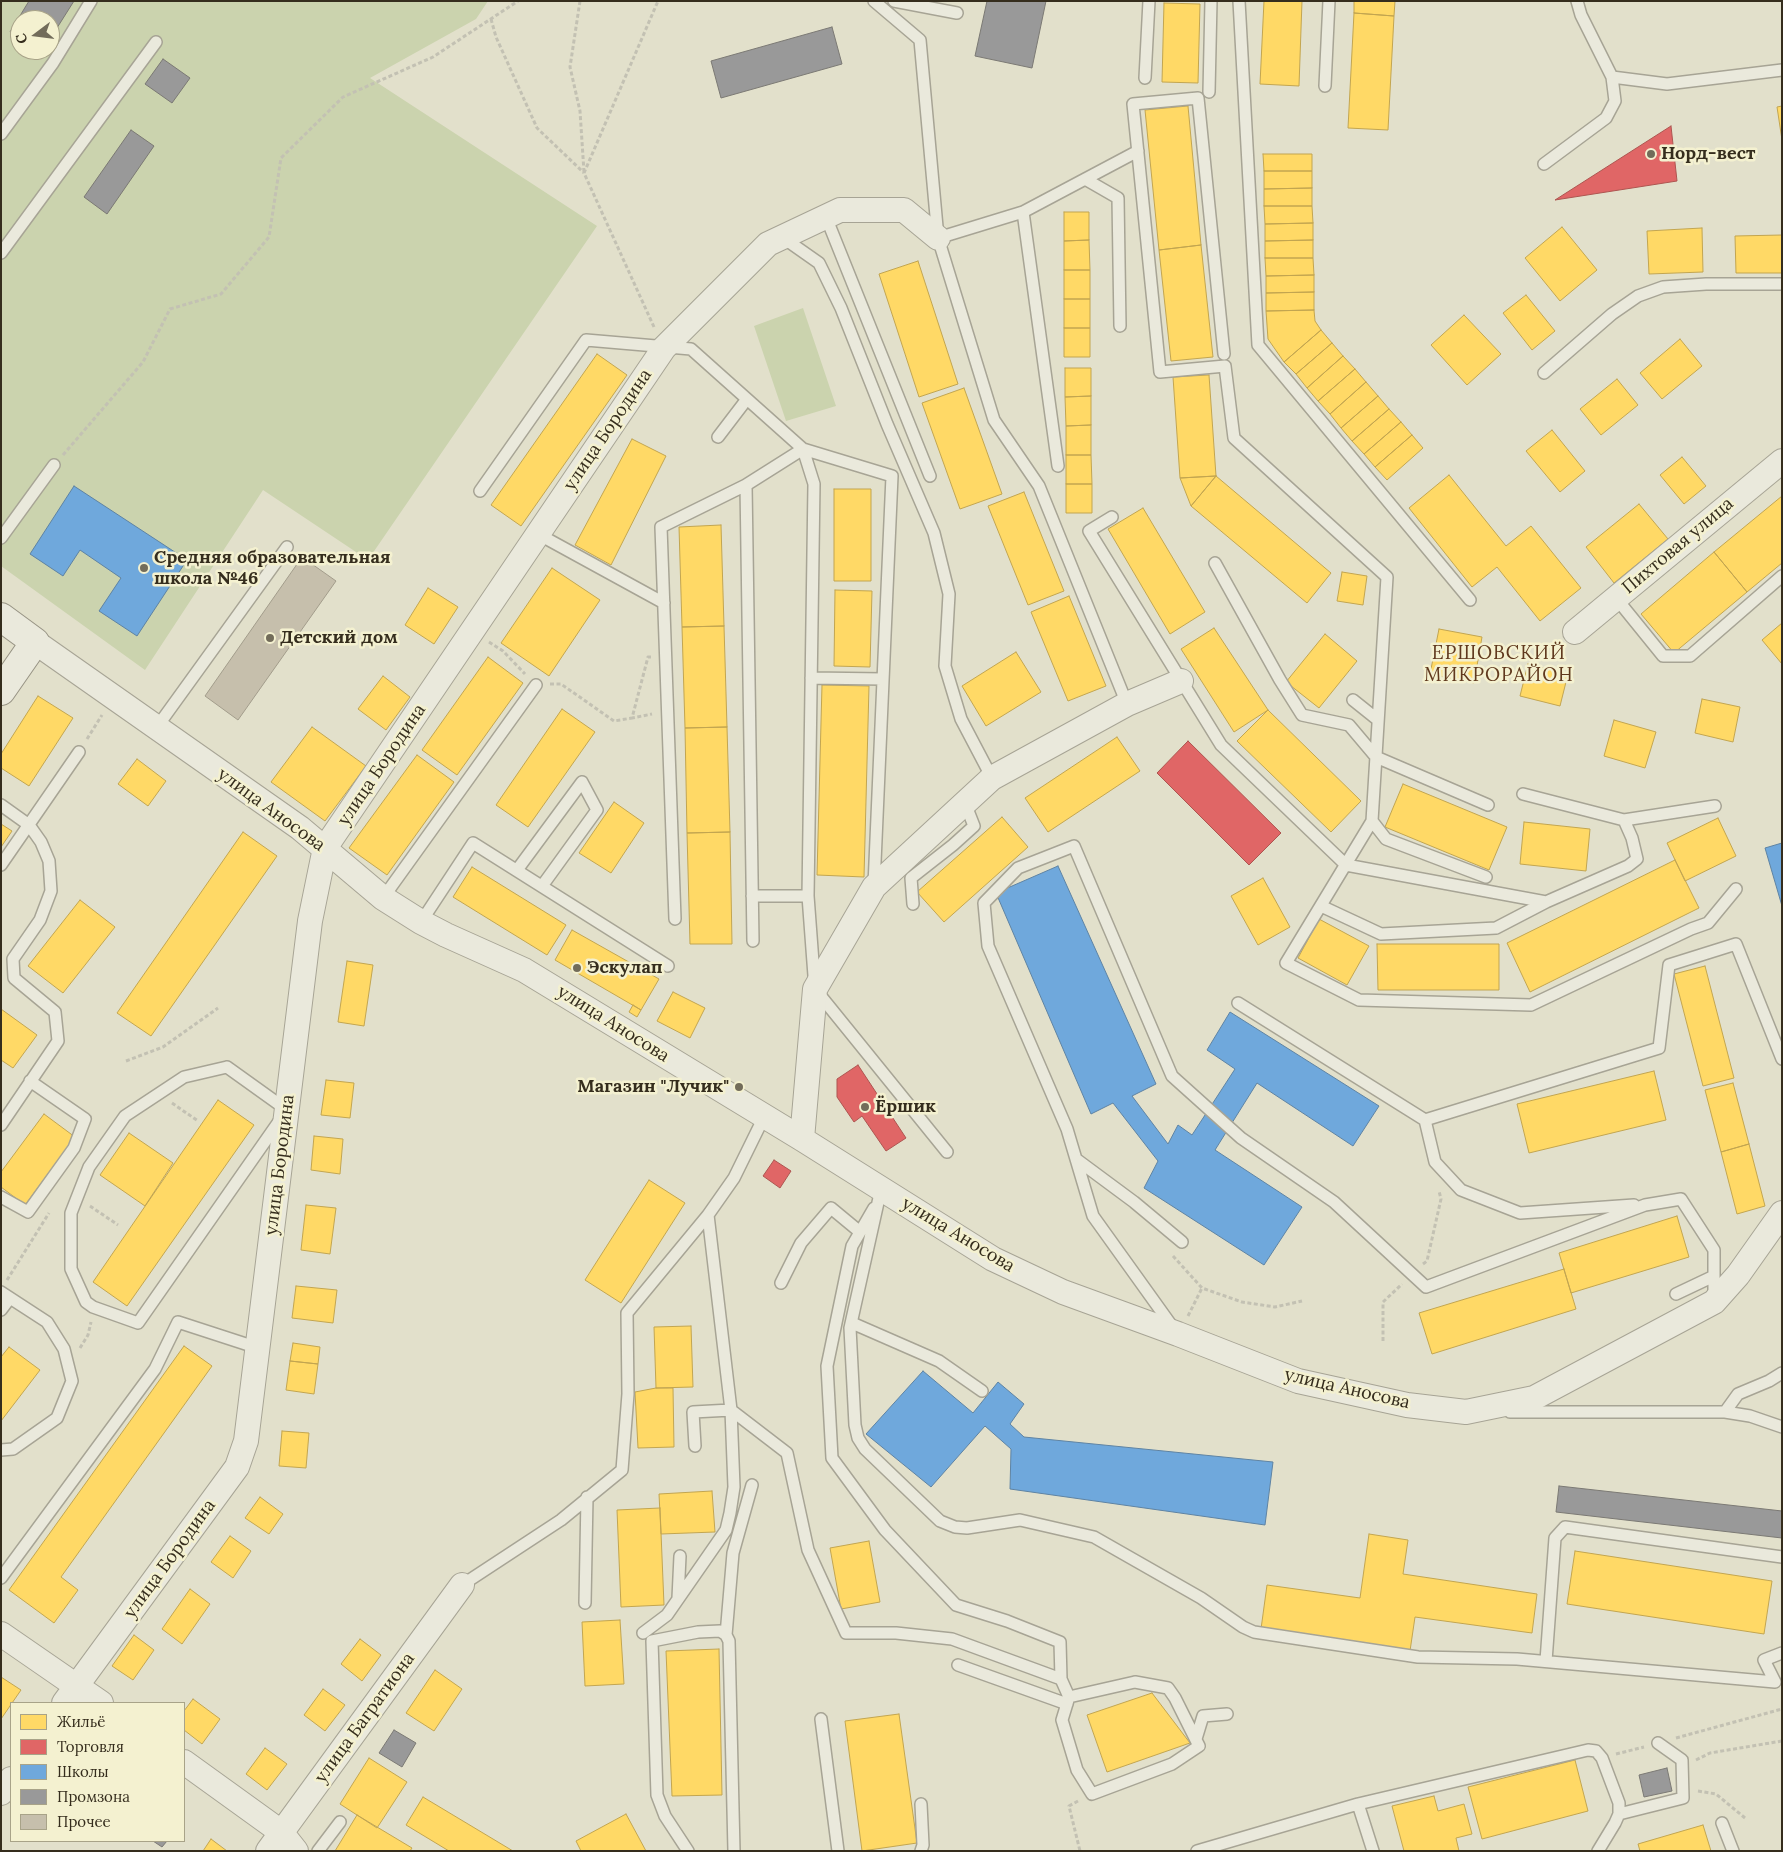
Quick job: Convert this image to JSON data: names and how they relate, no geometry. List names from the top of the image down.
{
  "streets": {
    "street": [
      "улица Бородина",
      "Пихтовая улица",
      "улица Аносова",
      "улица Багратиона"
    ]
  },
  "crossings": [
    ["улица Бородина", "улица Аносова"]
  ],
  "districts": ["ЕРШОВСКИЙ МИКРОРАЙОН"],
  "places": [
    "Норд-вест",
    "Средняя образовательная школа №46",
    "Детский дом",
    "Эскулап",
    "Магазин \"Лучик\"",
    "Ёршик"
  ],
  "legend": [
    "Жильё",
    "Торговля",
    "Школы",
    "Промзона",
    "Прочее"
  ],
  "north": "left"
}
